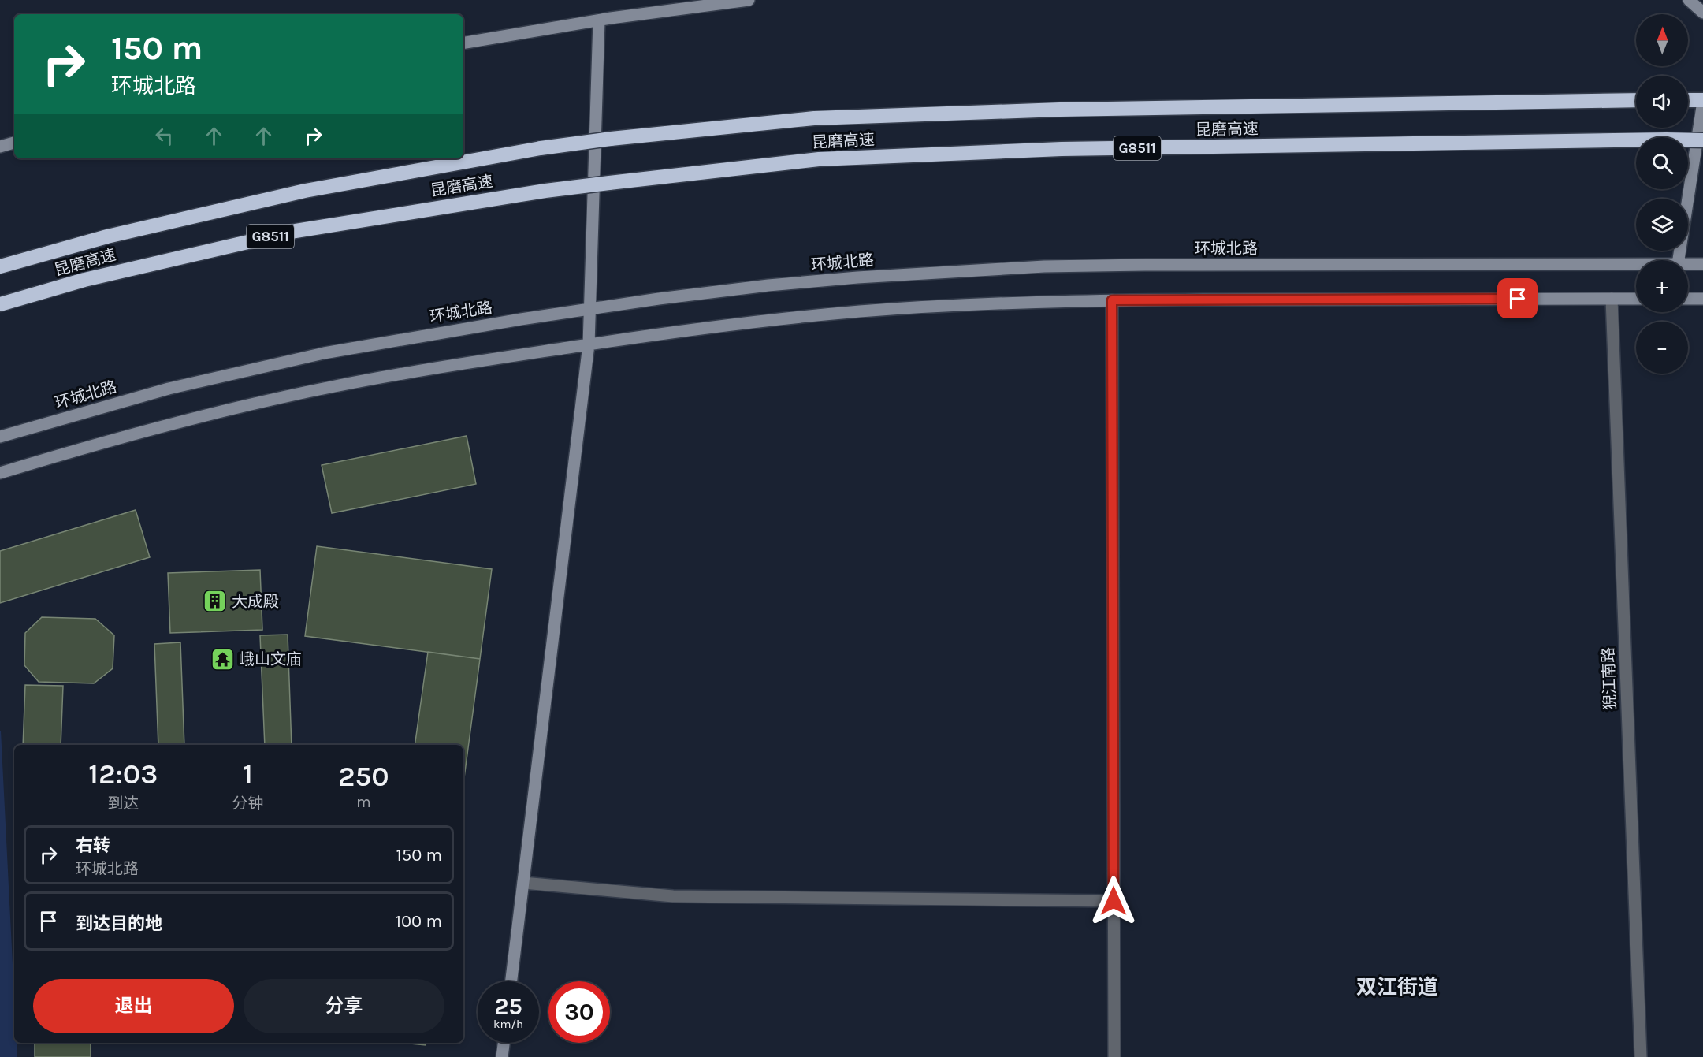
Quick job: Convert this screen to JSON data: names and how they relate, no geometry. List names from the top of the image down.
{
  "streets": {
    "highway": ["昆磨高速", "G8511"],
    "main road": ["环城北路"],
    "street": ["猊江南路"]
  },
  "districts": ["双江街道"],
  "places": {
    "building": ["大成殿"],
    "temple": ["峨山文庙"]
  },
  "north": "top",
  "page": {
    "map_buttons": ["+", "−"],
    "turn": ["150 m", "环城北路"],
    "eta": [
      "12:03",
      "到达",
      "1",
      "分钟",
      "250",
      "m"
    ],
    "list": [
      {
        "name": "右转",
        "note": "环城北路",
        "value": "150 m"
      },
      {
        "name": "到达目的地",
        "value": "100 m"
      }
    ],
    "buttons": ["退出", "分享"],
    "speed": "25 km/h",
    "limit": "30"
  }
}
